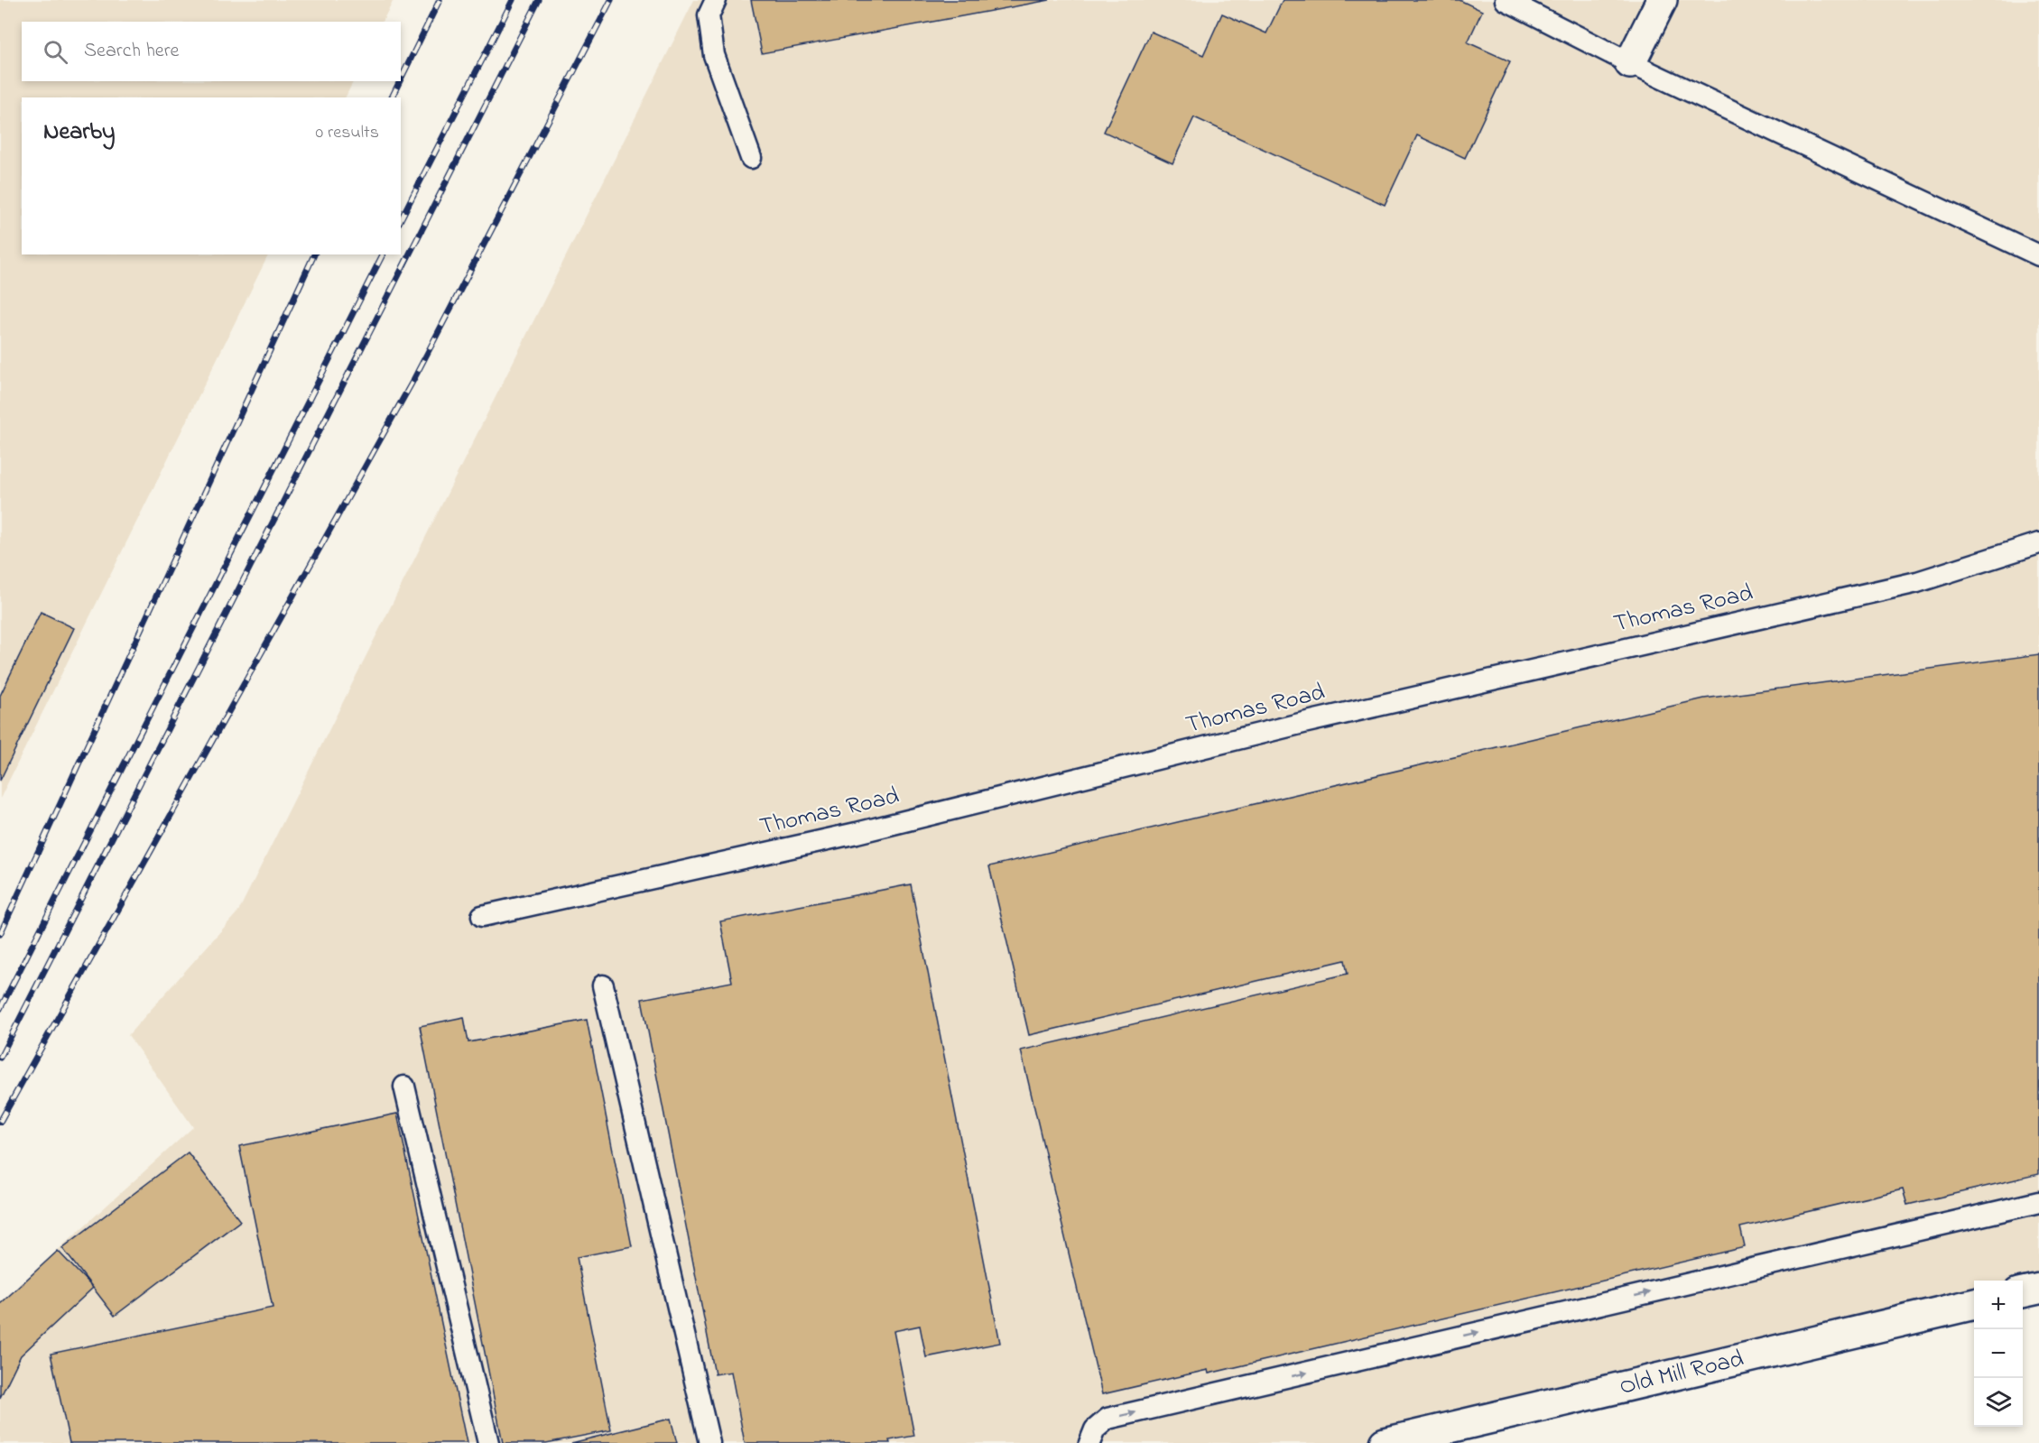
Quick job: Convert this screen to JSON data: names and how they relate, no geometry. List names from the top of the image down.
{
  "streets": {
    "street": ["Old Mill Road"],
    "lane": ["Thomas Road"]
  },
  "page": {
    "search": "Search here",
    "heading": ["Nearby", "0 results"],
    "map_buttons": ["+", "−"]
  }
}
